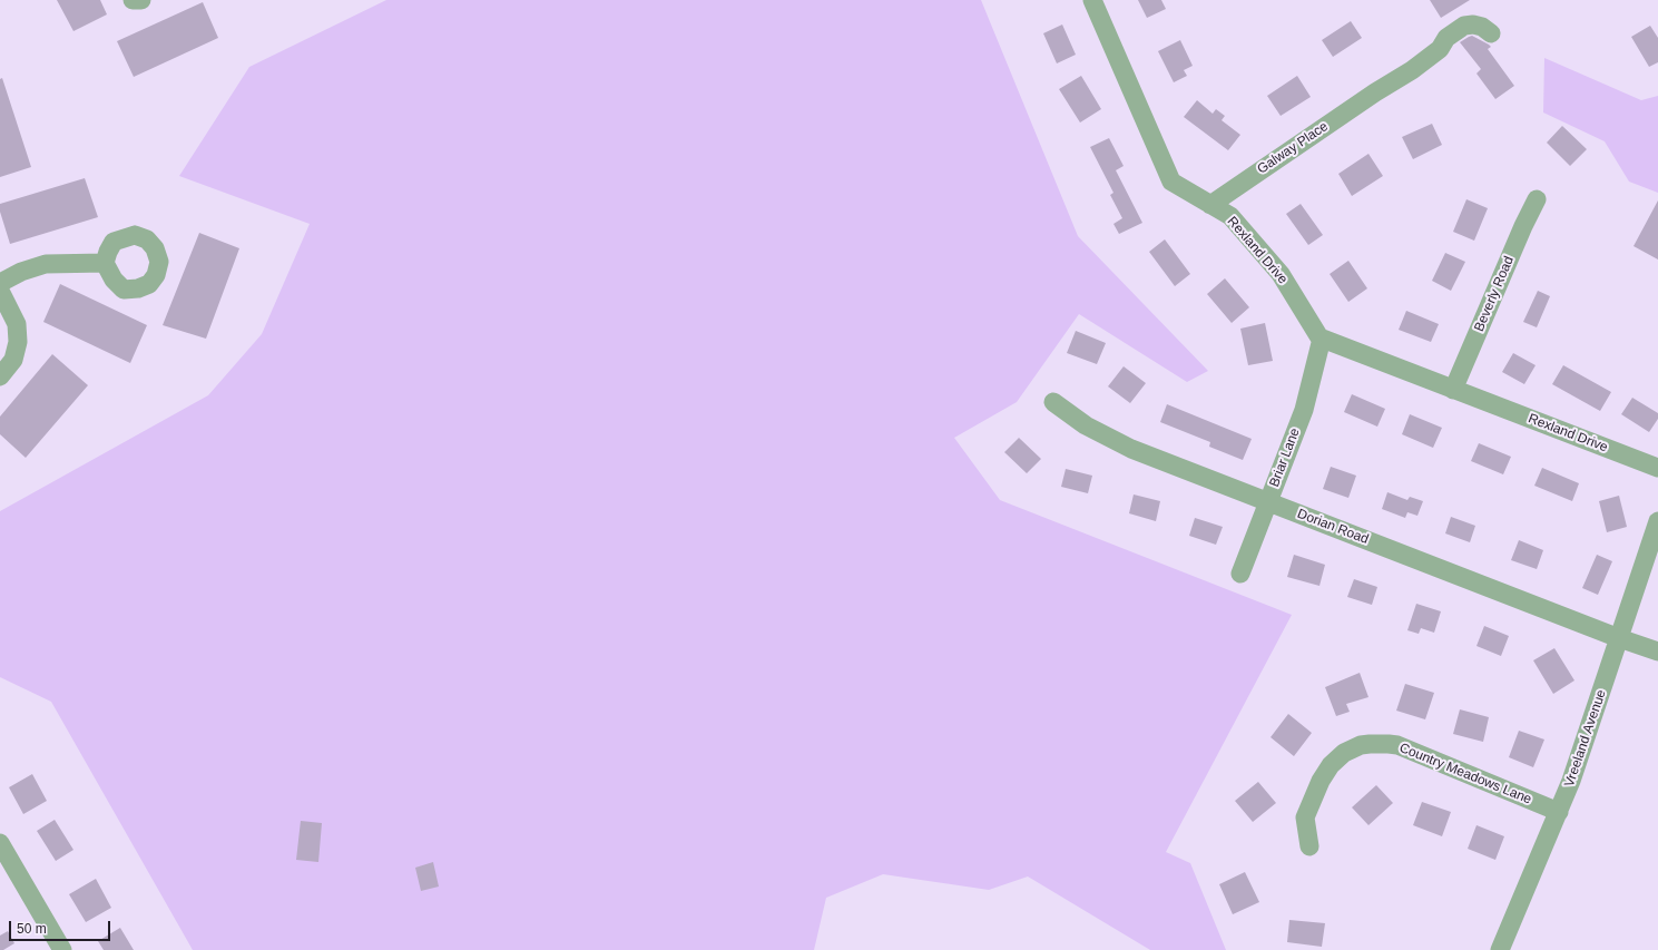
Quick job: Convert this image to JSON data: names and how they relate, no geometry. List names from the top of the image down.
{
  "streets": {
    "street": [
      "Galway Place",
      "Rexland Drive",
      "Beverly Road",
      "Briar Lane",
      "Dorian Road",
      "Vreeland Avenue",
      "Country Meadows Lane"
    ]
  },
  "crossings": [
    ["Galway Place", "Rexland Drive"],
    ["Rexland Drive", "Beverly Road"],
    ["Rexland Drive", "Briar Lane"],
    ["Briar Lane", "Dorian Road"],
    ["Dorian Road", "Vreeland Avenue"],
    ["Vreeland Avenue", "Country Meadows Lane"]
  ],
  "scale_bar": "50 m"
}
